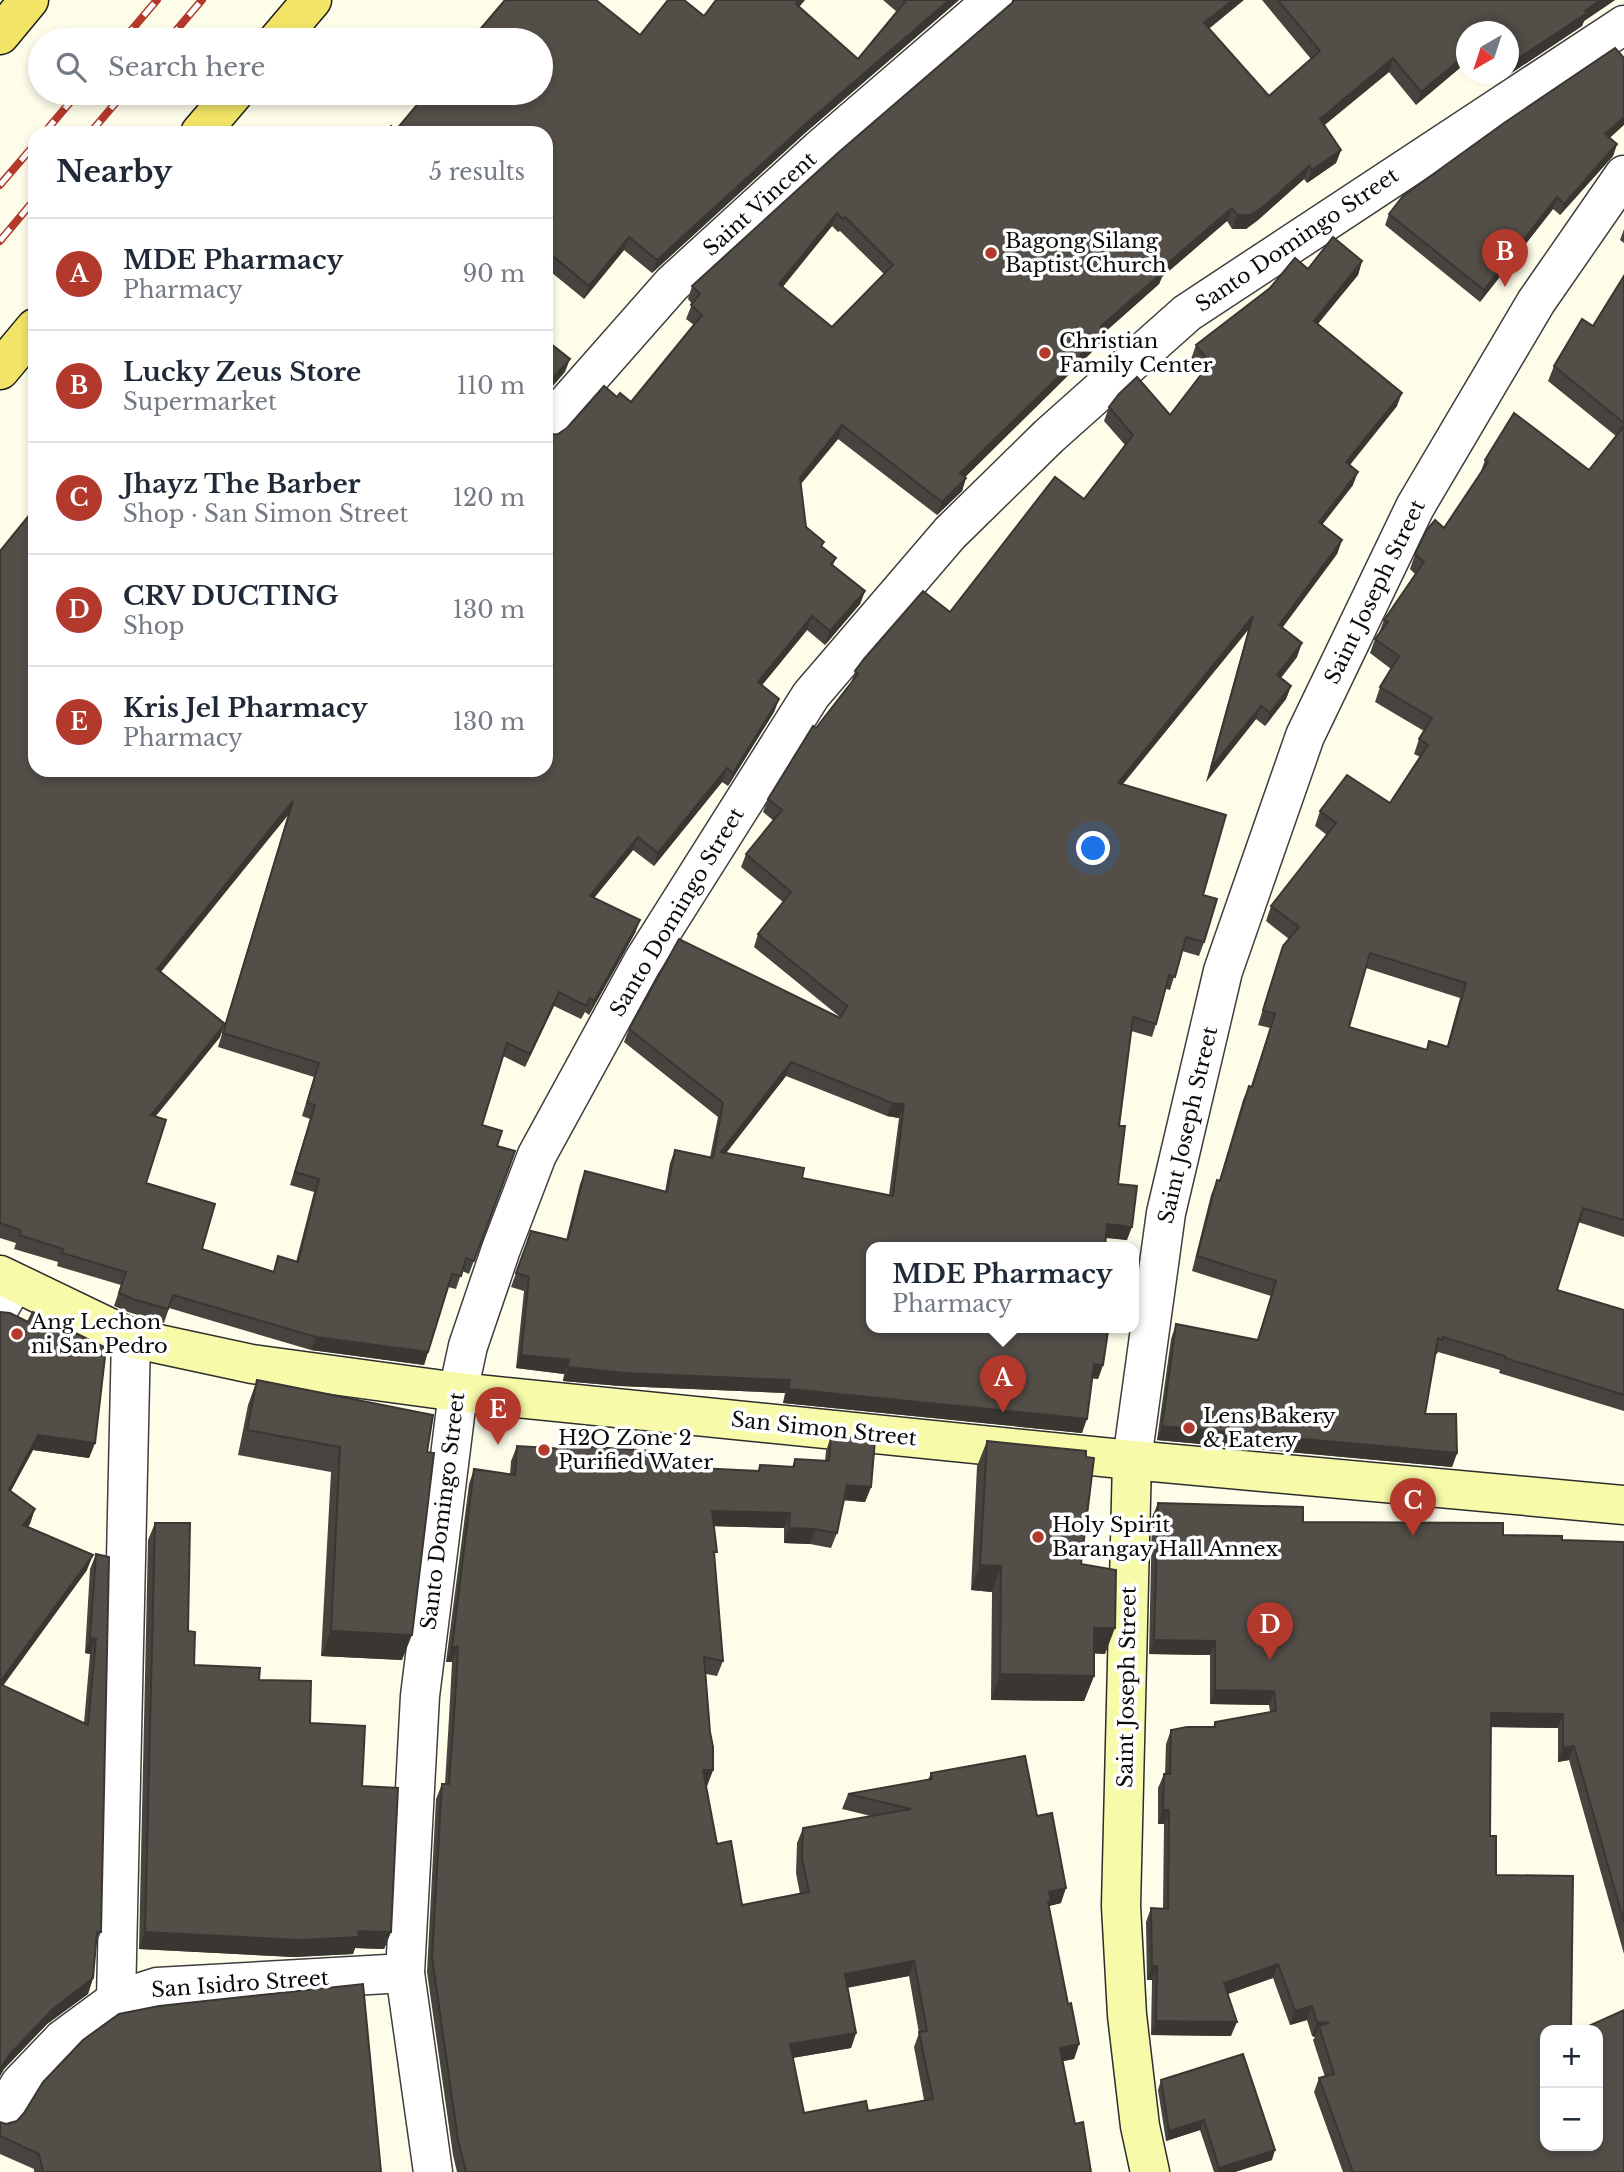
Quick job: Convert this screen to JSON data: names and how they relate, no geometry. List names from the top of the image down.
{
  "streets": {
    "main road": ["Saint Joseph Street", "San Simon Street"],
    "street": ["Saint Vincent", "Santo Domingo Street", "San Isidro Street"]
  },
  "crossings": [
    ["Santo Domingo Street", "San Simon Street"],
    ["Santo Domingo Street", "San Isidro Street"],
    ["Saint Joseph Street", "San Simon Street"]
  ],
  "places": [
    "Bagong Silang Baptist Church",
    "Christian Family Center",
    "Ang Lechon ni San Pedro",
    "Lens Bakery & Eatery",
    "H2O Zone 2 Purified Water",
    "Holy Spirit Barangay Hall Annex"
  ],
  "north": "bottom left",
  "page": {
    "search": "Search here",
    "heading": ["Nearby", "5 results"],
    "list": [
      {
        "mark": "A",
        "name": "MDE Pharmacy",
        "note": "Pharmacy",
        "value": "90 m"
      },
      {
        "mark": "B",
        "name": "Lucky Zeus Store",
        "note": "Supermarket",
        "value": "110 m"
      },
      {
        "mark": "C",
        "name": "Jhayz The Barber",
        "note": "Shop · San Simon Street",
        "value": "120 m"
      },
      {
        "mark": "D",
        "name": "CRV DUCTING",
        "note": "Shop",
        "value": "130 m"
      },
      {
        "mark": "E",
        "name": "Kris Jel Pharmacy",
        "note": "Pharmacy",
        "value": "130 m"
      }
    ],
    "pins": [
      "B",
      "A",
      "E",
      "C",
      "D"
    ],
    "popup": ["MDE Pharmacy", "Pharmacy"],
    "map_buttons": ["+", "−"]
  }
}
